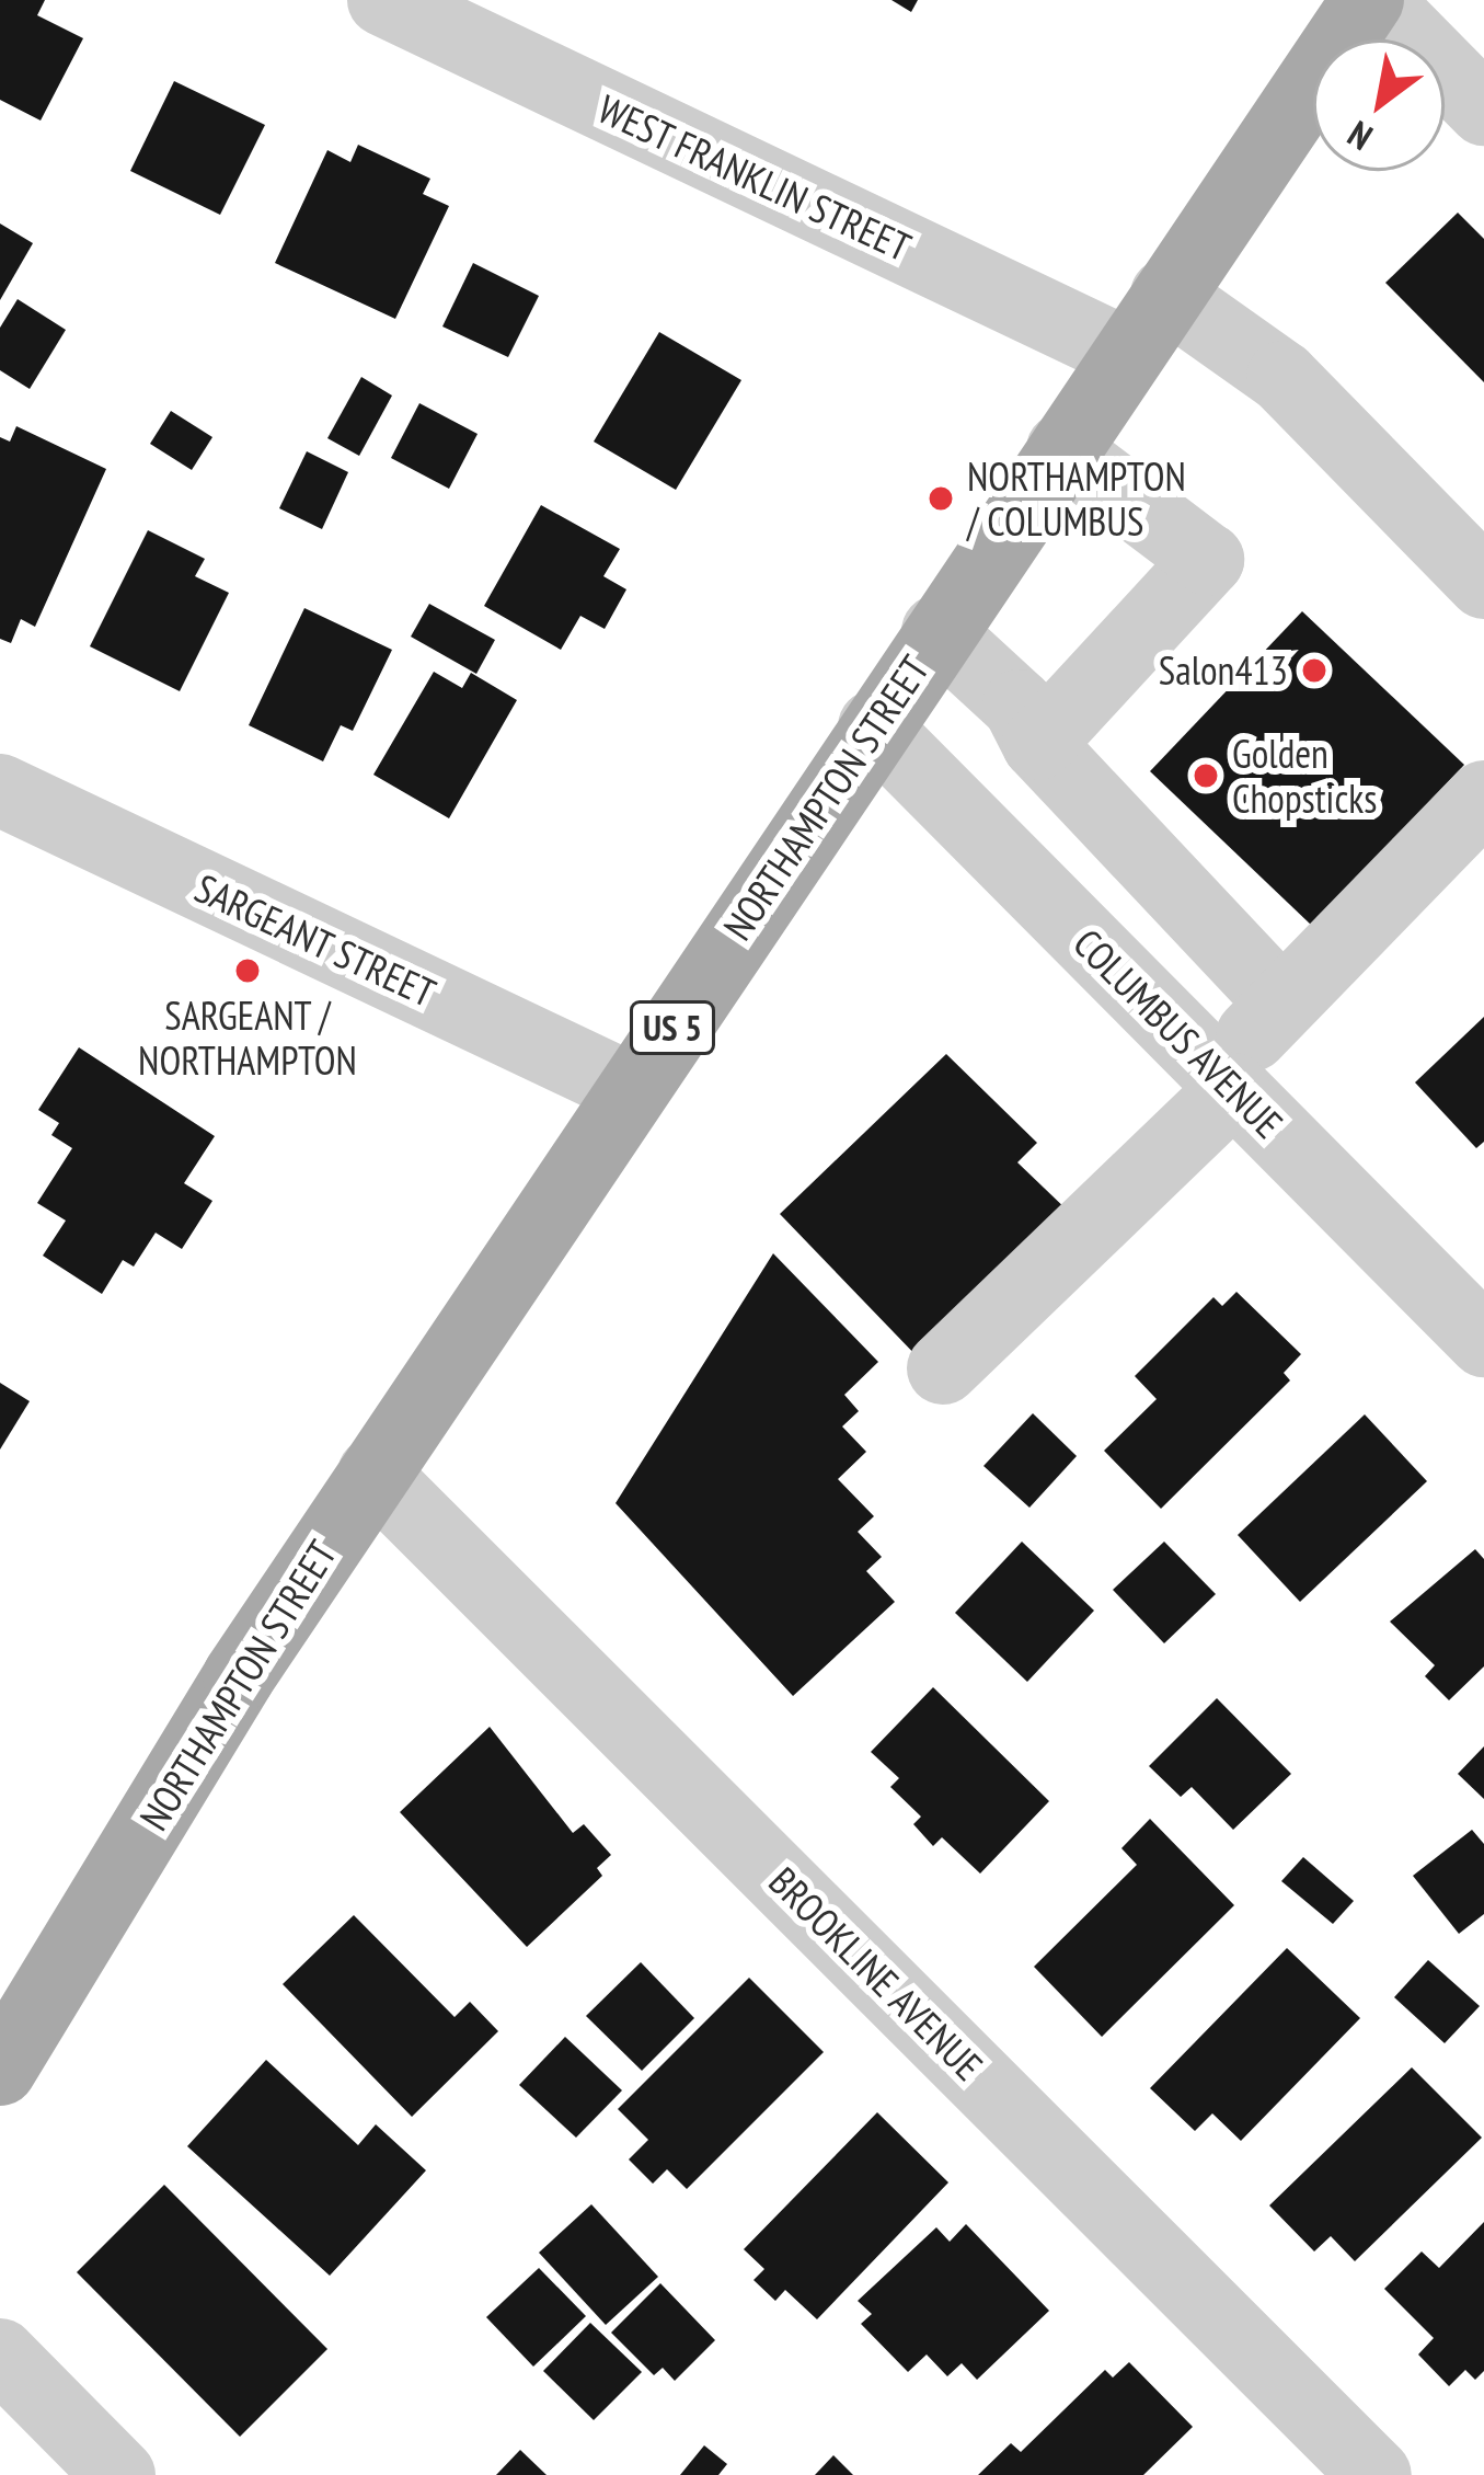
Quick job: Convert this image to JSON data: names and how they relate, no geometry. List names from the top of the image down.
{
  "streets": {
    "main road": ["NORTHAMPTON STREET", "US 5"],
    "street": [
      "WEST FRANKLIN STREET",
      "SARGEANT STREET",
      "COLUMBUS AVENUE",
      "BROOKLINE AVENUE"
    ]
  },
  "crossings": [
    ["WEST FRANKLIN STREET", "NORTHAMPTON STREET"],
    ["NORTHAMPTON STREET", "SARGEANT STREET"],
    ["NORTHAMPTON STREET", "COLUMBUS AVENUE"],
    ["NORTHAMPTON STREET", "BROOKLINE AVENUE"]
  ],
  "places": [
    "NORTHAMPTON / COLUMBUS",
    "Salon413",
    "Golden Chopsticks",
    "SARGEANT / NORTHAMPTON"
  ],
  "north": "bottom left"
}
